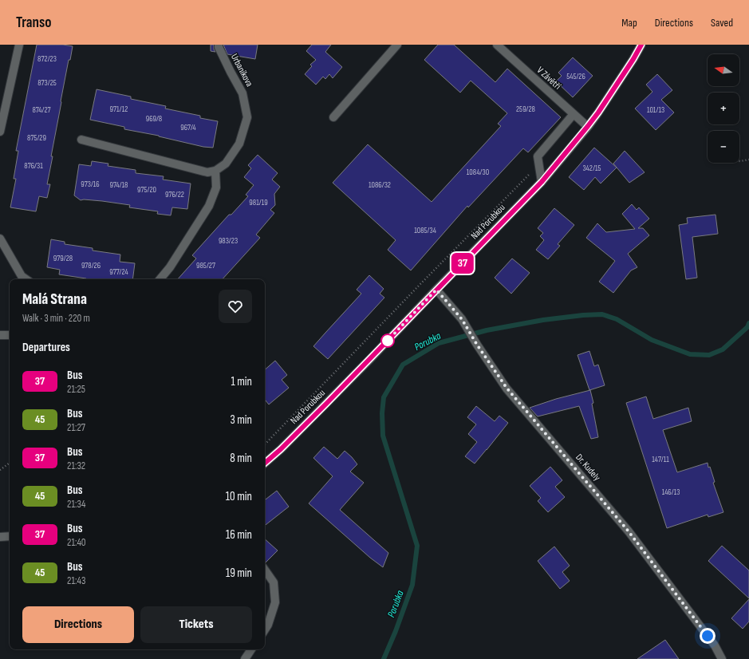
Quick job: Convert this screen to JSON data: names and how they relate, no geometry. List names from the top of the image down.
{
  "streets": {
    "street": [
      "Urbaníkova",
      "V Závětří",
      "Nad Porubkou",
      "Dr. Kudely"
    ]
  },
  "crossings": [
    ["V Závětří", "Nad Porubkou"],
    ["Nad Porubkou", "Dr. Kudely"]
  ],
  "water": ["Porubka"],
  "lines": ["bus line 37"],
  "house_numbers": [
    "872/23",
    "545/26",
    "873/25",
    "971/12",
    "259/28",
    "874/27",
    "101/13",
    "969/8",
    "967/4",
    "875/29",
    "876/31",
    "342/15",
    "1084/30",
    "973/16",
    "974/18",
    "1086/32",
    "975/20",
    "976/22",
    "981/19",
    "1085/34",
    "983/23",
    "979/28",
    "978/26",
    "985/27",
    "977/24",
    "147/11",
    "146/13"
  ],
  "north": "left",
  "page": {
    "header": "Transo",
    "nav": ["Map", "Directions", "Saved"],
    "on_map": "37",
    "map_buttons": ["+", "−"],
    "heading": [
      ["Malá Strana", "Walk · 3 min · 220 m"],
      "Departures"
    ],
    "list": [
      {
        "mark": "37",
        "name": "Bus",
        "note": "21:25",
        "value": "1 min"
      },
      {
        "mark": "45",
        "name": "Bus",
        "note": "21:27",
        "value": "3 min"
      },
      {
        "mark": "37",
        "name": "Bus",
        "note": "21:32",
        "value": "8 min"
      },
      {
        "mark": "45",
        "name": "Bus",
        "note": "21:34",
        "value": "10 min"
      },
      {
        "mark": "37",
        "name": "Bus",
        "note": "21:40",
        "value": "16 min"
      },
      {
        "mark": "45",
        "name": "Bus",
        "note": "21:43",
        "value": "19 min"
      }
    ],
    "buttons": ["Directions", "Tickets"]
  }
}
